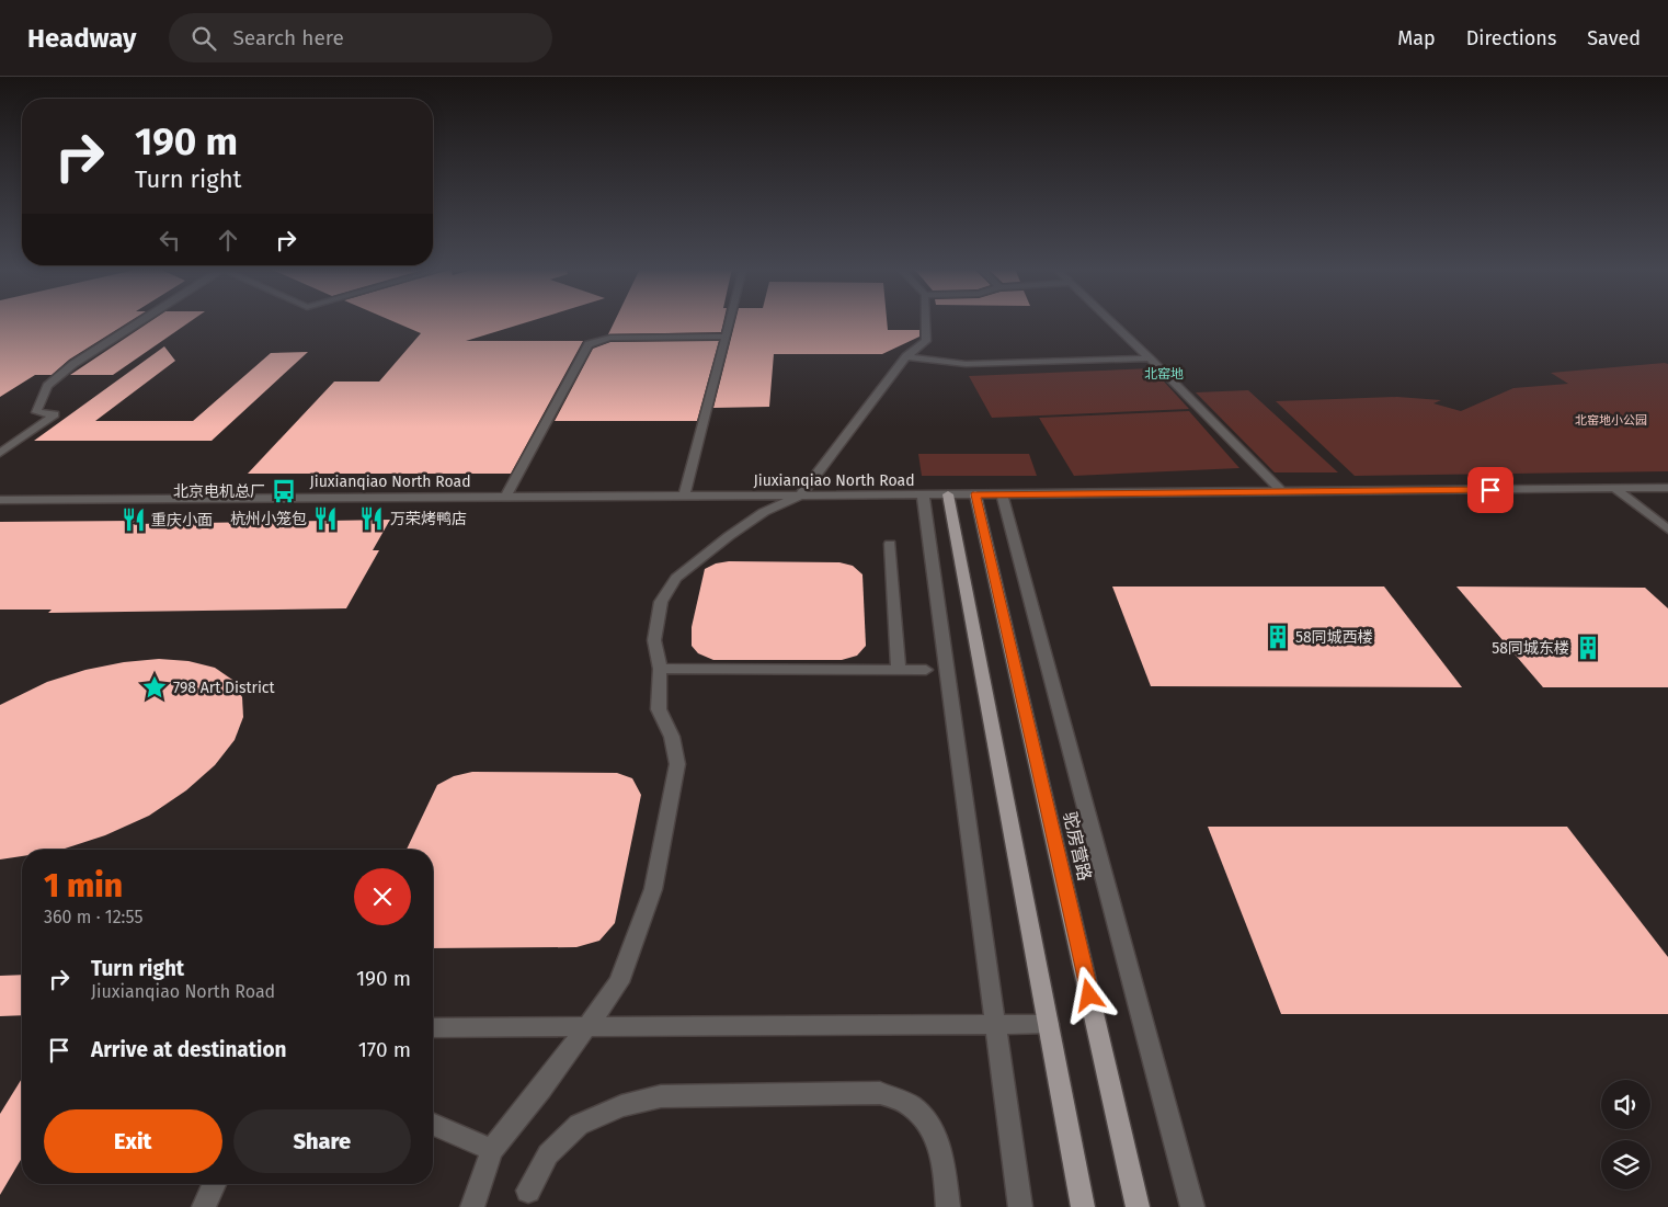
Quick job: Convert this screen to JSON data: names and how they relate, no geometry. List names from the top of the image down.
{
  "streets": {
    "main road": ["驼房营路"],
    "street": ["Jiuxianqiao North Road"]
  },
  "crossings": [
    ["Jiuxianqiao North Road", "驼房营路"]
  ],
  "districts": ["北窑地"],
  "parks": ["北窑地小公园"],
  "places": {
    "bus stop": ["北京电机总厂"],
    "restaurant": ["杭州小笼包", "万荣烤鸭店", "重庆小面"],
    "building": ["58同城西楼", "58同城东楼"],
    "place": ["798 Art District"]
  },
  "page": {
    "header": "Headway",
    "search": "Search here",
    "nav": ["Map", "Directions", "Saved"],
    "turn": ["190 m", "Turn right"],
    "heading": ["1 min", "360 m · 12:55"],
    "list": [
      {
        "name": "Turn right",
        "note": "Jiuxianqiao North Road",
        "value": "190 m"
      },
      {
        "name": "Arrive at destination",
        "value": "170 m"
      }
    ],
    "buttons": ["Exit", "Share"]
  }
}
